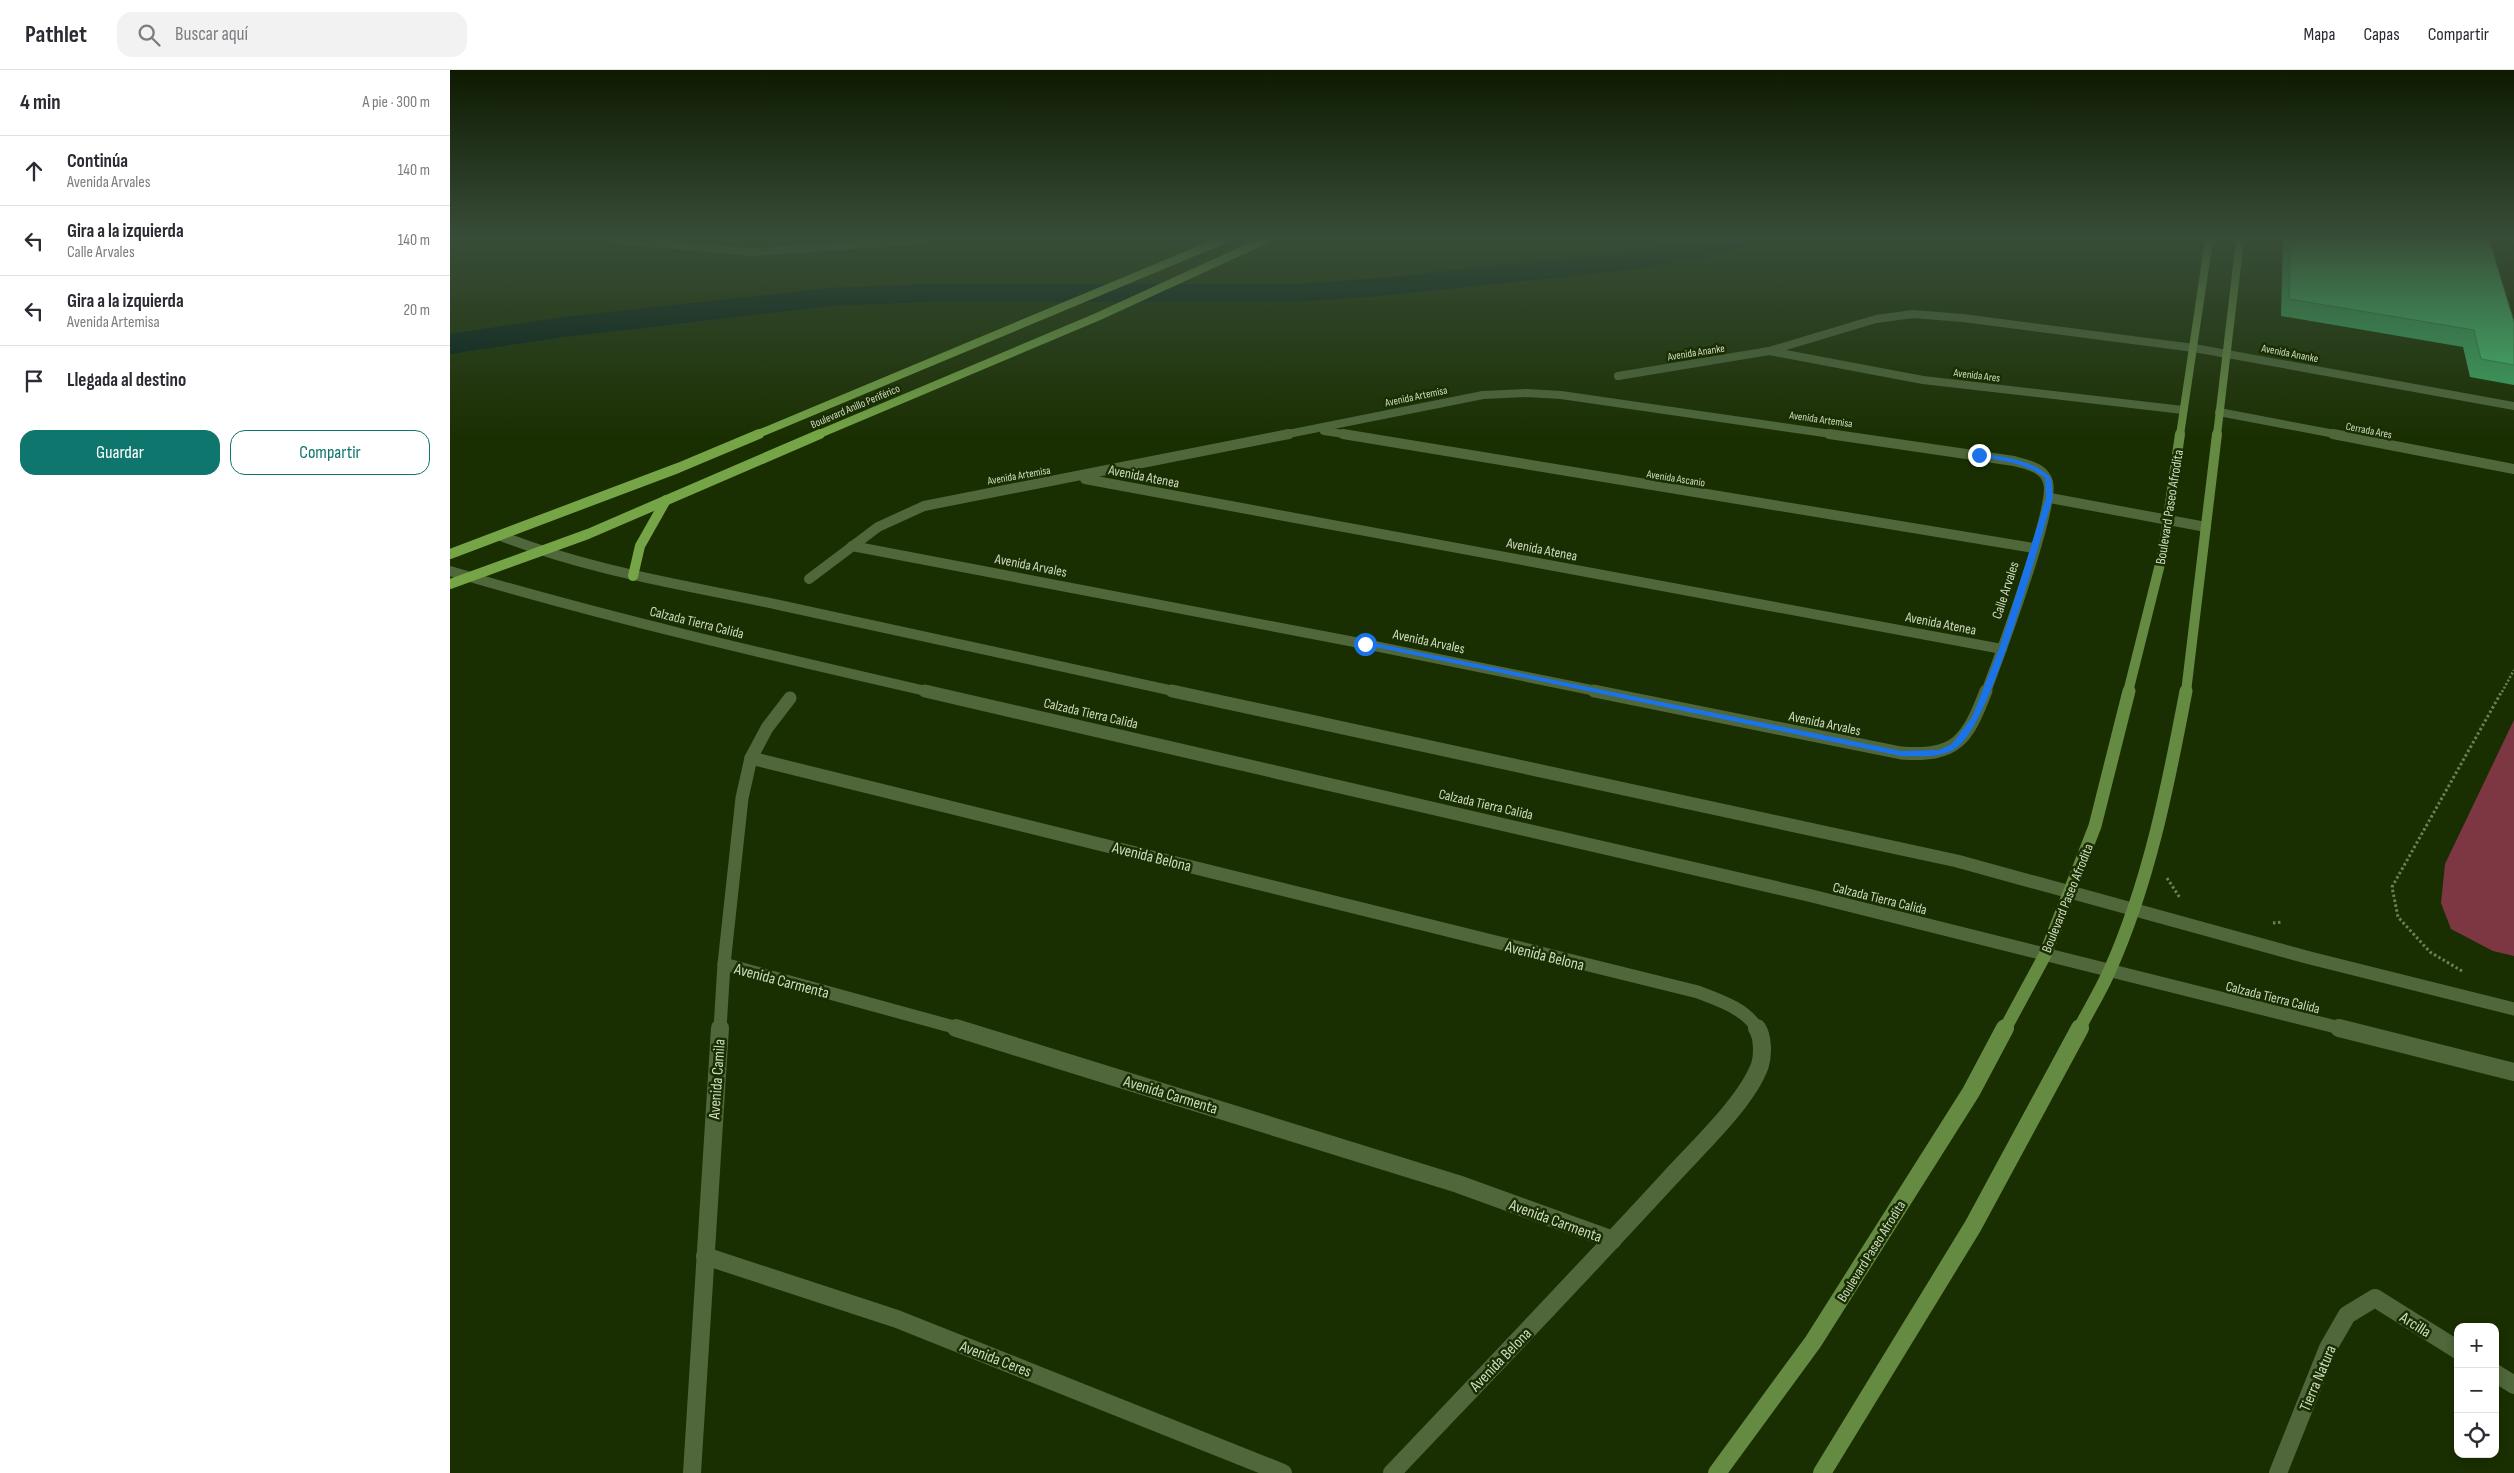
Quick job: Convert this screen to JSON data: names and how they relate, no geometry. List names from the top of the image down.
{
  "streets": {
    "main road": ["Boulevard Anillo Periférico"],
    "street": [
      "Avenida Ananke",
      "Avenida Ares",
      "Avenida Artemisa",
      "Cerrada Ares",
      "Avenida Atenea",
      "Avenida Ascanio",
      "Boulevard Paseo Afrodita",
      "Avenida Arvales",
      "Calle Arvales",
      "Calzada Tierra Calida",
      "Avenida Belona",
      "Avenida Carmenta",
      "Avenida Camila",
      "Arcilla",
      "Avenida Ceres",
      "Tierra Natura"
    ]
  },
  "crossings": [
    ["Avenida Ananke", "Avenida Ares"],
    ["Avenida Ananke", "Boulevard Paseo Afrodita"],
    ["Avenida Ares", "Boulevard Paseo Afrodita"],
    ["Avenida Artemisa", "Avenida Atenea"],
    ["Avenida Artemisa", "Avenida Ascanio"],
    ["Avenida Artemisa", "Avenida Arvales"],
    ["Avenida Artemisa", "Calle Arvales"],
    ["Boulevard Anillo Periférico", "Calzada Tierra Calida"],
    ["Avenida Atenea", "Calle Arvales"],
    ["Avenida Ascanio", "Calle Arvales"],
    ["Boulevard Paseo Afrodita", "Calzada Tierra Calida"],
    ["Avenida Arvales", "Calle Arvales"],
    ["Avenida Belona", "Avenida Carmenta"],
    ["Avenida Belona", "Avenida Camila"],
    ["Avenida Carmenta", "Avenida Camila"],
    ["Avenida Camila", "Avenida Ceres"],
    ["Arcilla", "Tierra Natura"]
  ],
  "page": {
    "header": "Pathlet",
    "search": "Buscar aquí",
    "nav": ["Mapa", "Capas", "Compartir"],
    "heading": ["4 min", "A pie · 300 m"],
    "list": [
      ["Continúa", "Avenida Arvales", "140 m"],
      ["Gira a la izquierda", "Calle Arvales", "140 m"],
      ["Gira a la izquierda", "Avenida Artemisa", "20 m"],
      "Llegada al destino"
    ],
    "buttons": ["Guardar", "Compartir"],
    "map_buttons": ["+", "−"]
  }
}
